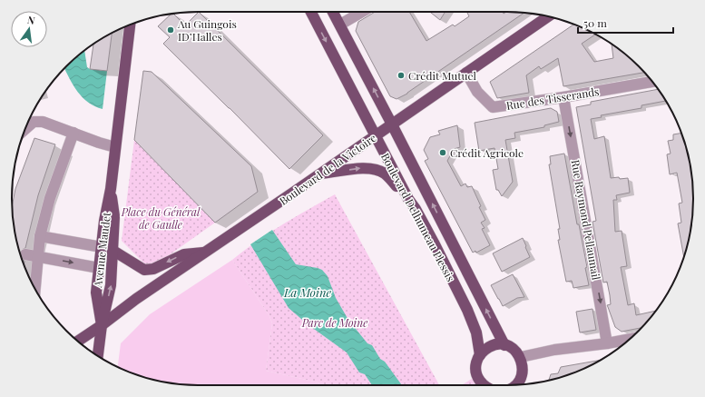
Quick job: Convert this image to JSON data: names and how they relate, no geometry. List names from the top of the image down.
{
  "streets": {
    "main road": ["Boulevard de la Victoire", "Boulevard Delhumeau Plessis", "Avenue Maudet"],
    "street": ["Rue des Tisserands", "Rue Raymond Pellaumail"]
  },
  "crossings": [
    ["Rue des Tisserands", "Boulevard de la Victoire"],
    ["Rue des Tisserands", "Rue Raymond Pellaumail"],
    ["Boulevard de la Victoire", "Boulevard Delhumeau Plessis"],
    ["Boulevard de la Victoire", "Avenue Maudet"]
  ],
  "one_way": ["Rue Raymond Pellaumail"],
  "water": ["La Moine"],
  "parks": ["Place du Général de Gaulle", "Parc de Moine"],
  "places": ["Au Guingois ID’Halles", "Crédit Mutuel", "Crédit Agricole"],
  "scale_bar": "50 m",
  "north": "top"
}
